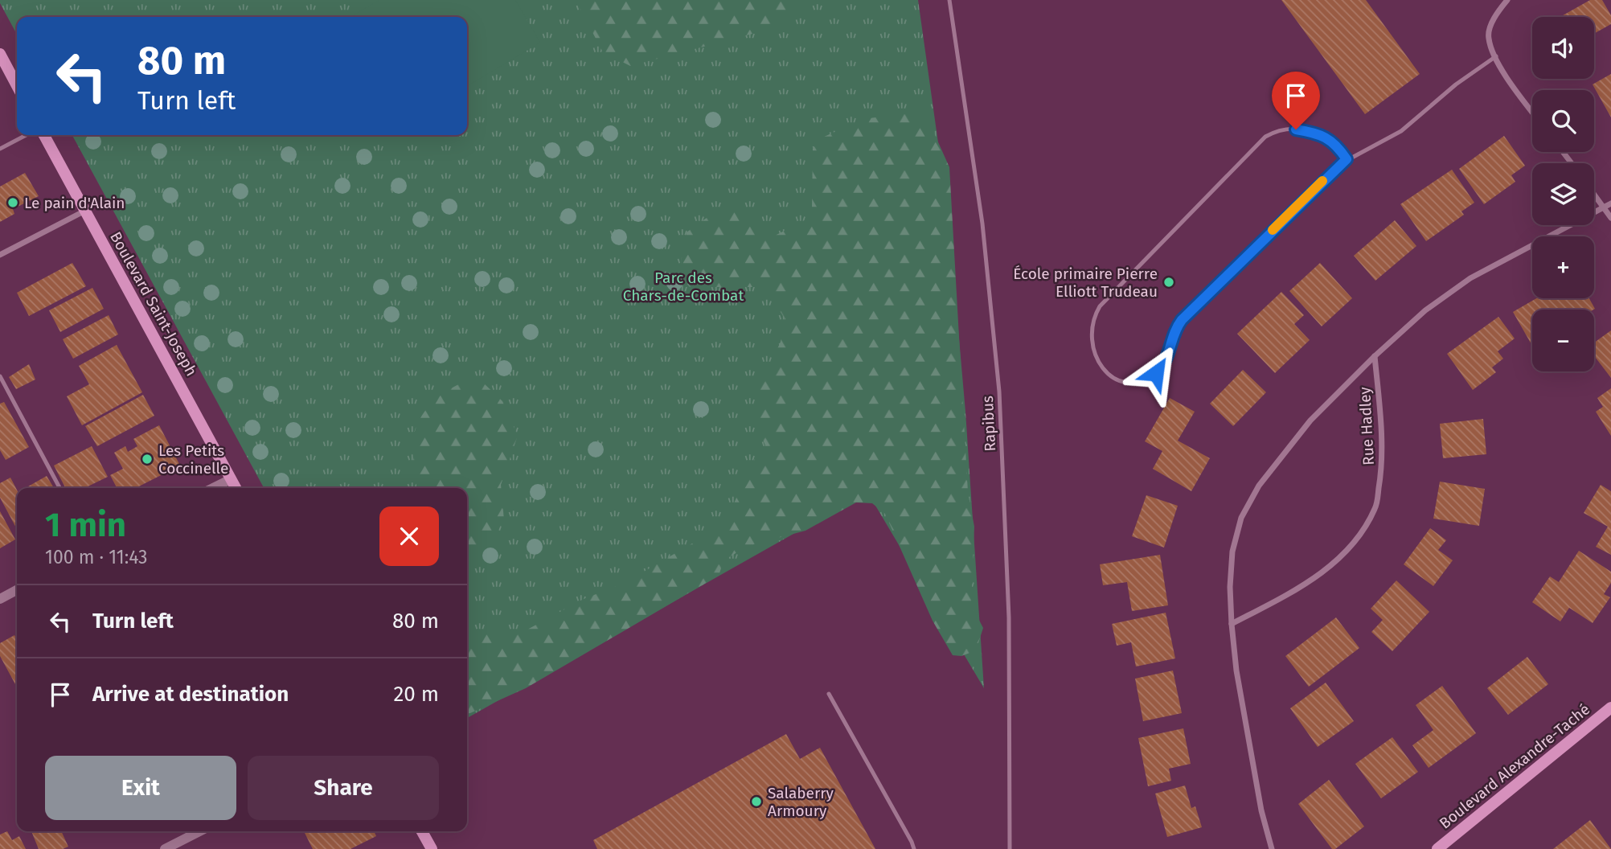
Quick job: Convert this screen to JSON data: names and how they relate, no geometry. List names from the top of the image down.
{
  "streets": {
    "main road": ["Boulevard Saint-Joseph", "Boulevard Alexandre-Taché"],
    "street": ["Rue Hadley"],
    "lane": ["Rapibus"]
  },
  "parks": ["Parc des Chars-de-Combat"],
  "places": [
    "Le pain d'Alain",
    "École primaire Pierre Elliott Trudeau",
    "Les Petits Coccinelle",
    "Salaberry Armoury"
  ],
  "page": {
    "map_buttons": ["+", "−"],
    "turn": ["80 m", "Turn left"],
    "heading": ["1 min", "100 m · 11:43"],
    "list": [
      {
        "name": "Turn left",
        "value": "80 m"
      },
      {
        "name": "Arrive at destination",
        "value": "20 m"
      }
    ],
    "buttons": ["Exit", "Share"]
  }
}
